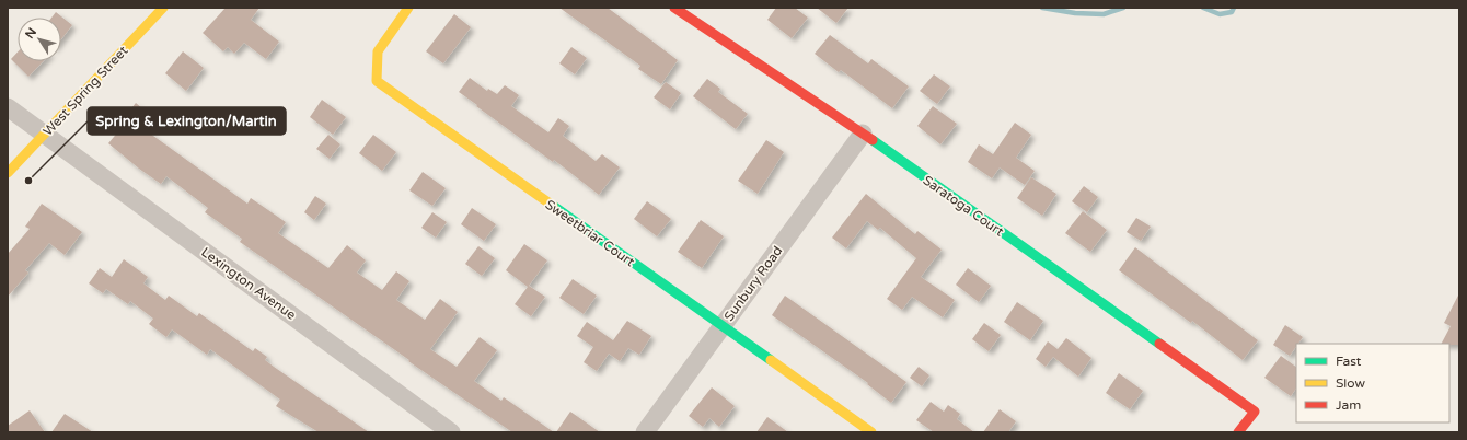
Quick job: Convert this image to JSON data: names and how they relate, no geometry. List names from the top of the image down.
{
  "streets": {
    "street": [
      "West Spring Street",
      "Saratoga Court",
      "Sweetbriar Court",
      "Lexington Avenue",
      "Sunbury Road"
    ]
  },
  "crossings": [
    ["West Spring Street", "Lexington Avenue"],
    ["Saratoga Court", "Sunbury Road"],
    ["Sweetbriar Court", "Sunbury Road"]
  ],
  "places": ["Spring & Lexington/Martin"],
  "legend": ["Fast", "Slow", "Jam"],
  "north": "top left"
}
